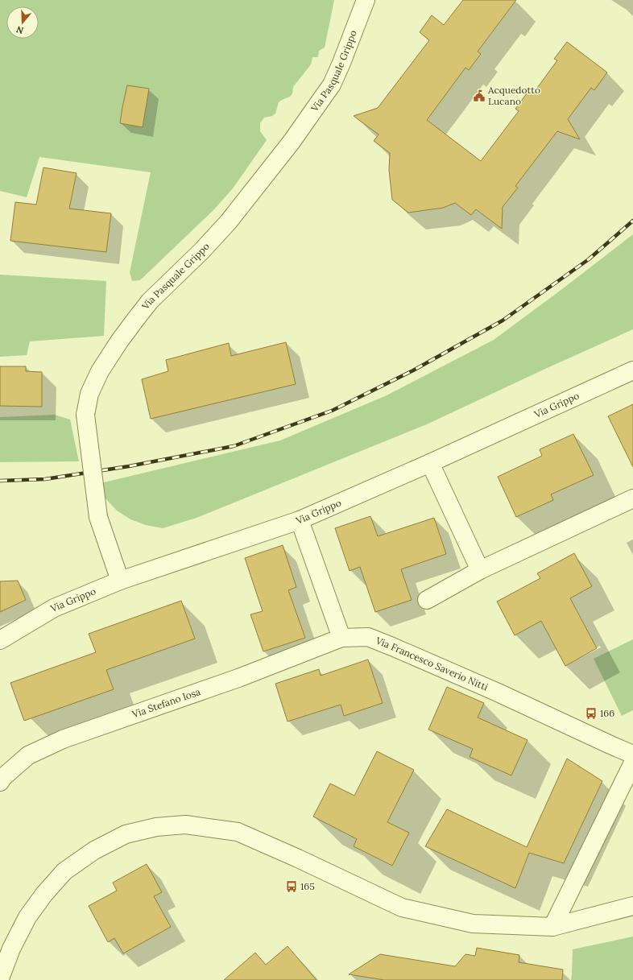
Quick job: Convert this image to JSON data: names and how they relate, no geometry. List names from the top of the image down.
{
  "streets": {
    "street": [
      "Via Pasquale Grippo",
      "Via Grippo",
      "Via Francesco Saverio Nitti",
      "Via Stefano Iosa"
    ]
  },
  "crossings": [
    ["Via Pasquale Grippo", "Via Grippo"],
    ["Via Francesco Saverio Nitti", "Via Stefano Iosa"]
  ],
  "places": {
    "public building": ["Acquedotto Lucano"],
    "bus stop": ["166", "165"]
  },
  "north": "bottom"
}
